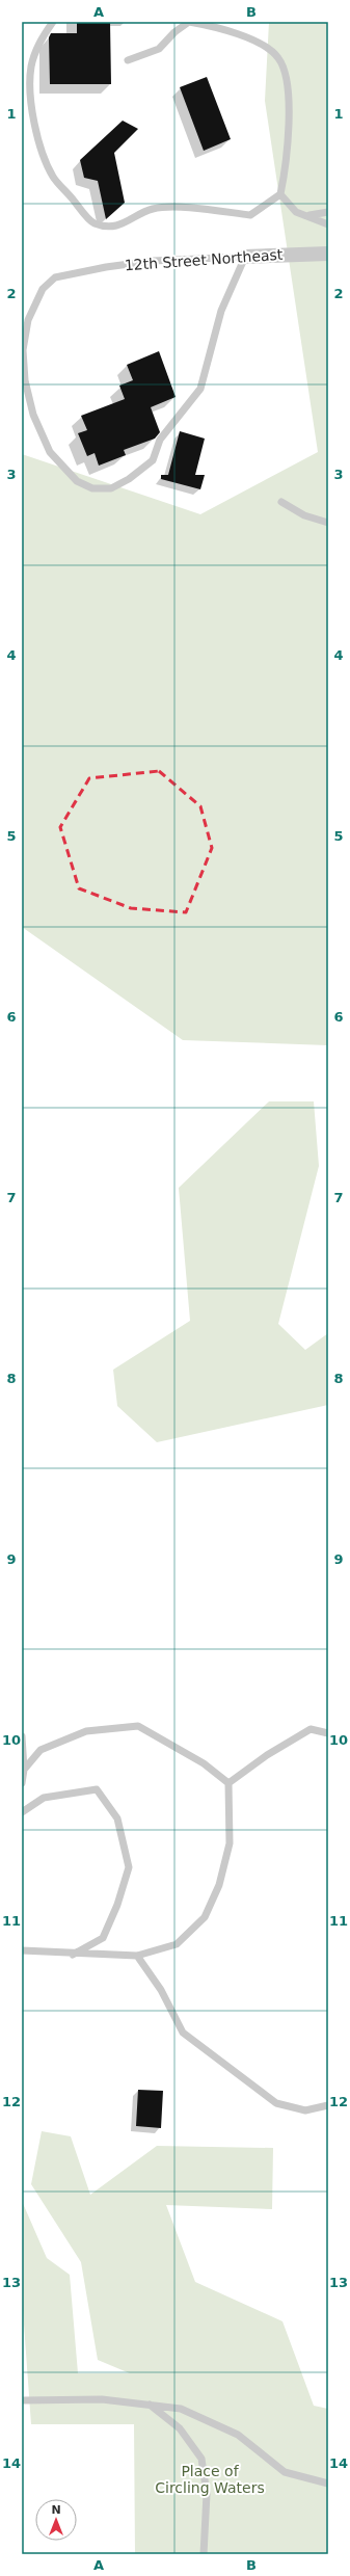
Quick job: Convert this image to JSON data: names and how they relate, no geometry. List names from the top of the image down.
{
  "streets": {
    "street": ["12th Street Northeast"]
  },
  "parks": ["Place of Circling Waters"],
  "north": "top",
  "grid": {
    "columns": ["A", "B"],
    "rows": [
      "1",
      "2",
      "3",
      "4",
      "5",
      "6",
      "7",
      "8",
      "9",
      "10",
      "11",
      "12",
      "13",
      "14"
    ]
  }
}
